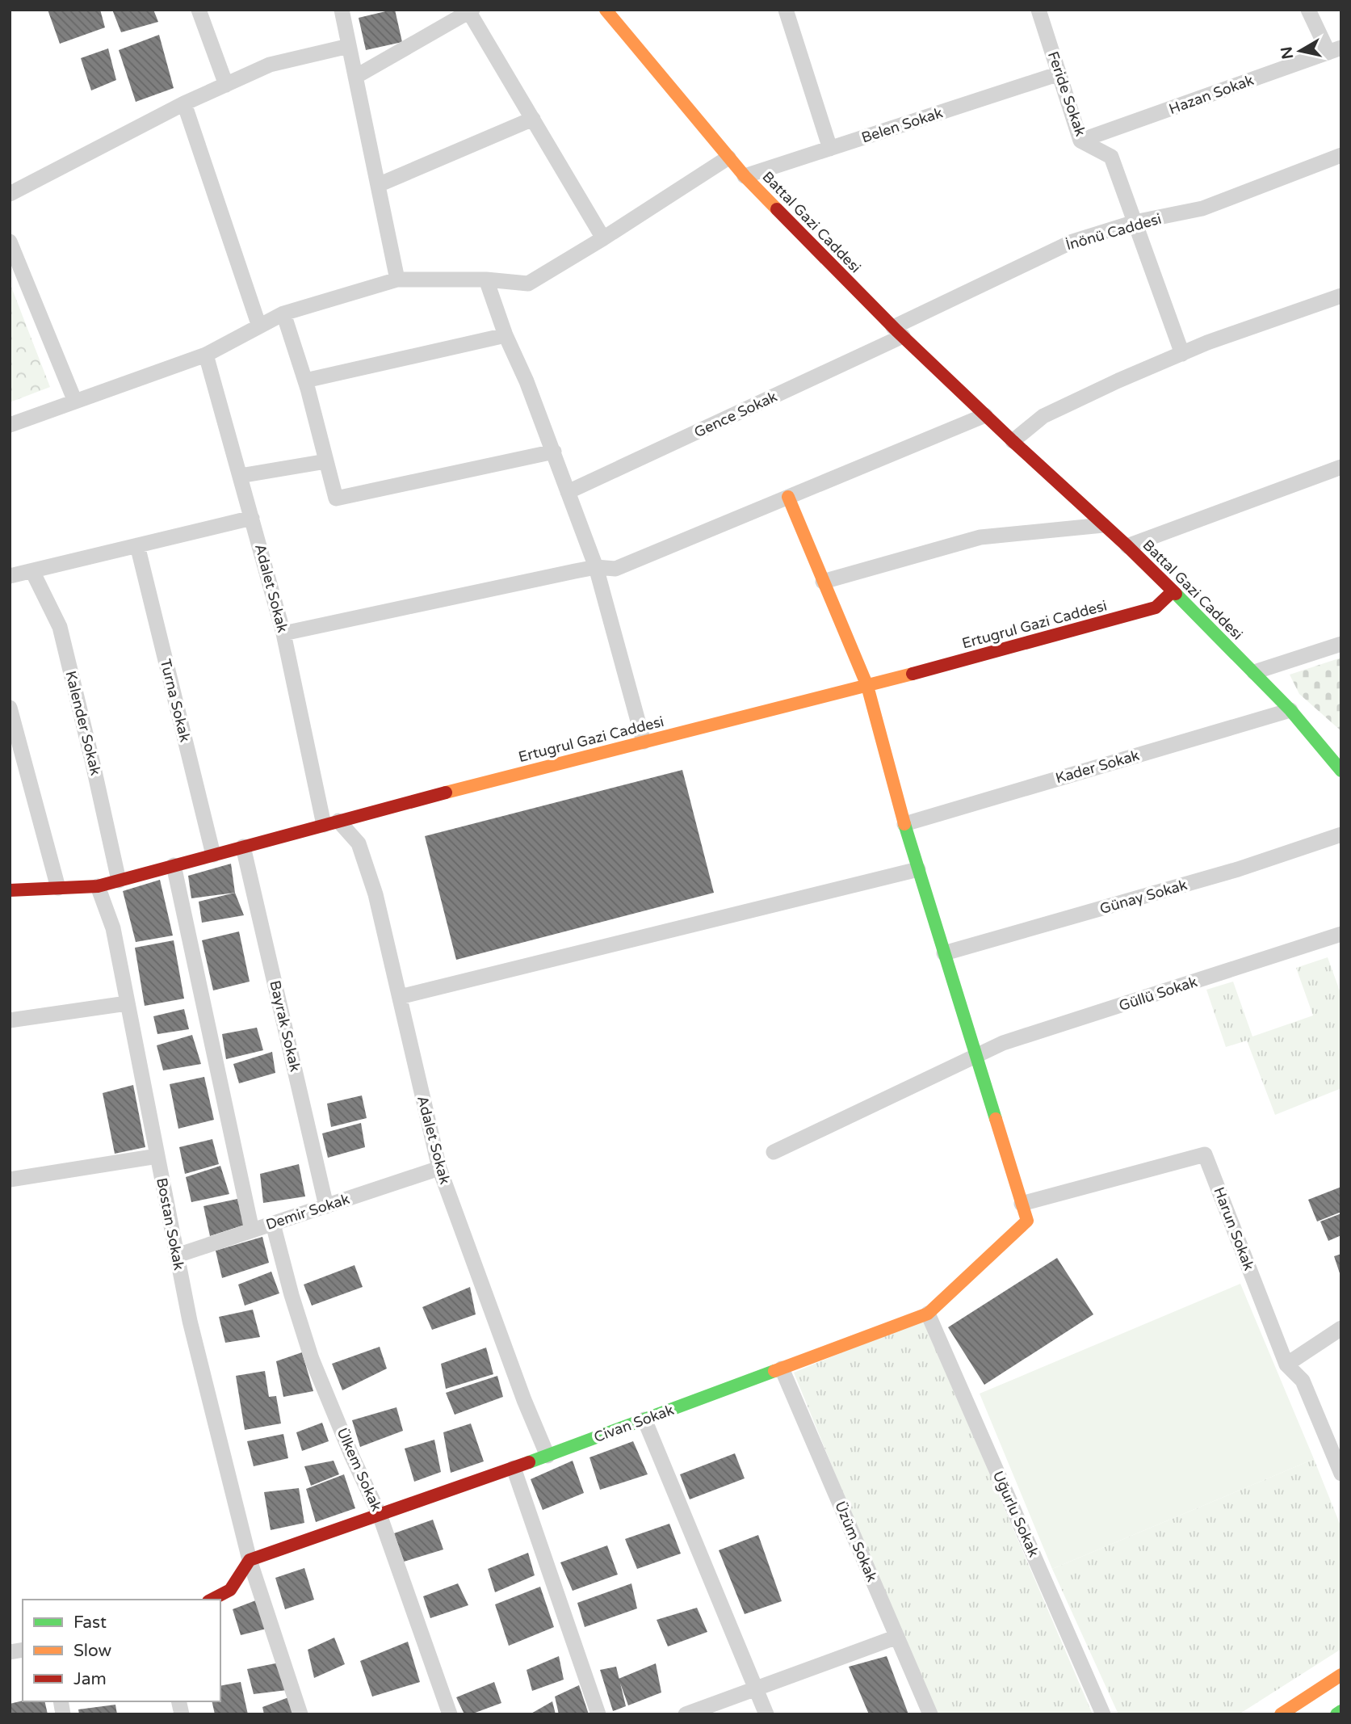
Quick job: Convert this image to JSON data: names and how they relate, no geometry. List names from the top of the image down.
{
  "streets": {
    "street": [
      "Feride Sokak",
      "Hazan Sokak",
      "Belen Sokak",
      "Battal Gazi Caddesi",
      "İnönü Caddesi",
      "Gence Sokak",
      "Adalet Sokak",
      "Ertugrul Gazi Caddesi",
      "Turna Sokak",
      "Kalender Sokak",
      "Kader Sokak",
      "Günay Sokak",
      "Güllü Sokak",
      "Bayrak Sokak",
      "Demir Sokak",
      "Bostan Sokak",
      "Harun Sokak",
      "Civan Sokak",
      "Ülkem Sokak",
      "Uğurlu Sokak",
      "Üzüm Sokak"
    ]
  },
  "crossings": [
    ["Feride Sokak", "Hazan Sokak"],
    ["Feride Sokak", "Belen Sokak"],
    ["Feride Sokak", "İnönü Caddesi"],
    ["Belen Sokak", "Battal Gazi Caddesi"],
    ["Battal Gazi Caddesi", "İnönü Caddesi"],
    ["Battal Gazi Caddesi", "Gence Sokak"],
    ["Battal Gazi Caddesi", "Ertugrul Gazi Caddesi"],
    ["Battal Gazi Caddesi", "Kader Sokak"],
    ["İnönü Caddesi", "Gence Sokak"],
    ["Adalet Sokak", "Ertugrul Gazi Caddesi"],
    ["Adalet Sokak", "Demir Sokak"],
    ["Adalet Sokak", "Civan Sokak"],
    ["Ertugrul Gazi Caddesi", "Turna Sokak"],
    ["Ertugrul Gazi Caddesi", "Kalender Sokak"],
    ["Ertugrul Gazi Caddesi", "Bayrak Sokak"],
    ["Ertugrul Gazi Caddesi", "Bostan Sokak"],
    ["Bayrak Sokak", "Demir Sokak"],
    ["Demir Sokak", "Bostan Sokak"],
    ["Demir Sokak", "Ülkem Sokak"],
    ["Bostan Sokak", "Civan Sokak"],
    ["Harun Sokak", "Civan Sokak"],
    ["Civan Sokak", "Ülkem Sokak"],
    ["Civan Sokak", "Uğurlu Sokak"],
    ["Civan Sokak", "Üzüm Sokak"]
  ],
  "legend": ["Fast", "Slow", "Jam"],
  "north": "left"
}
